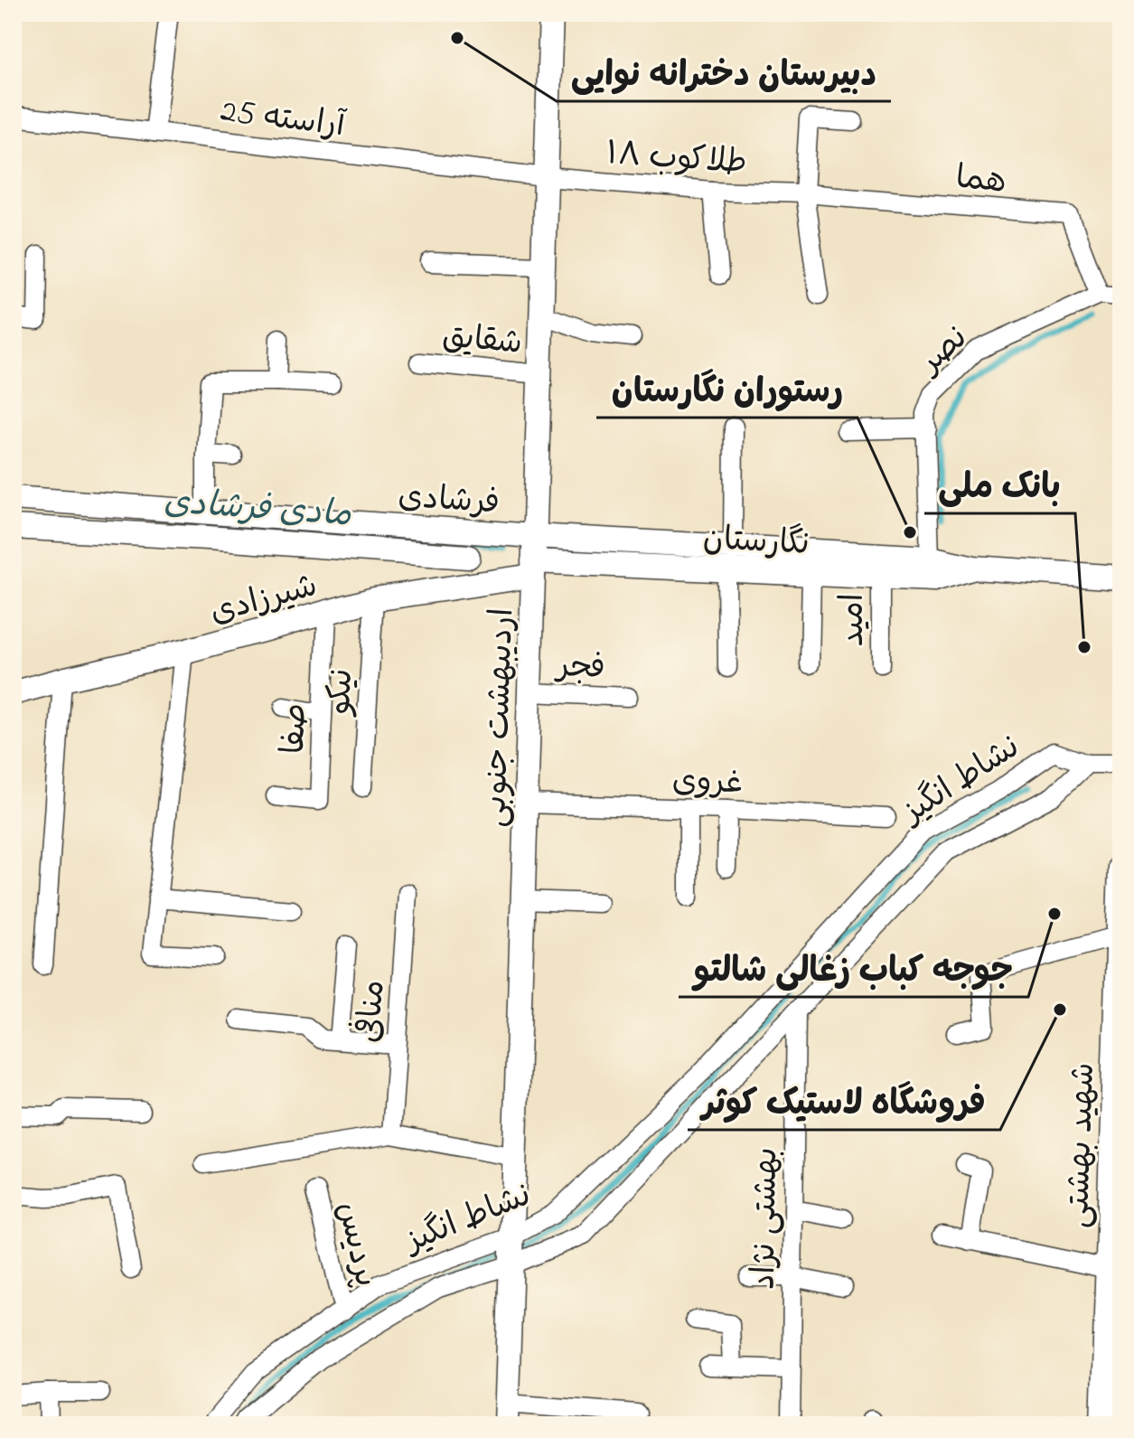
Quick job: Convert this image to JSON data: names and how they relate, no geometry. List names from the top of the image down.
{
  "streets": {
    "main road": ["شهید بهشتی"],
    "street": [
      "آراسته 25",
      "طلاکوب ۱۸",
      "هما",
      "شقایق",
      "نصر",
      "فرشادی",
      "نگارستان",
      "شیرزادی",
      "امید",
      "فجر",
      "نیکو",
      "اردیبهشت جنوبی",
      "صفا",
      "نشاط انگیز",
      "غروی",
      "منافی",
      "بهشتی نژاد",
      "پردیس"
    ]
  },
  "crossings": [
    ["آراسته 25", "طلاکوب ۱۸"],
    ["آراسته 25", "اردیبهشت جنوبی"],
    ["طلاکوب ۱۸", "هما"],
    ["طلاکوب ۱۸", "اردیبهشت جنوبی"],
    ["هما", "نصر"],
    ["شقایق", "اردیبهشت جنوبی"],
    ["نصر", "نگارستان"],
    ["فرشادی", "نگارستان"],
    ["فرشادی", "اردیبهشت جنوبی"],
    ["نگارستان", "شیرزادی"],
    ["نگارستان", "امید"],
    ["نگارستان", "اردیبهشت جنوبی"],
    ["شیرزادی", "نیکو"],
    ["شیرزادی", "اردیبهشت جنوبی"],
    ["شیرزادی", "صفا"],
    ["فجر", "اردیبهشت جنوبی"],
    ["اردیبهشت جنوبی", "نشاط انگیز"],
    ["اردیبهشت جنوبی", "غروی"],
    ["نشاط انگیز", "بهشتی نژاد"],
    ["نشاط انگیز", "پردیس"]
  ],
  "water": ["مادی فرشادی"],
  "places": [
    "دبیرستان دخترانه نوایی",
    "رستوران نگارستان",
    "بانک ملی",
    "جوجه کباب زغالی شالتو",
    "فروشگاه لاستیک کوثر"
  ]
}
